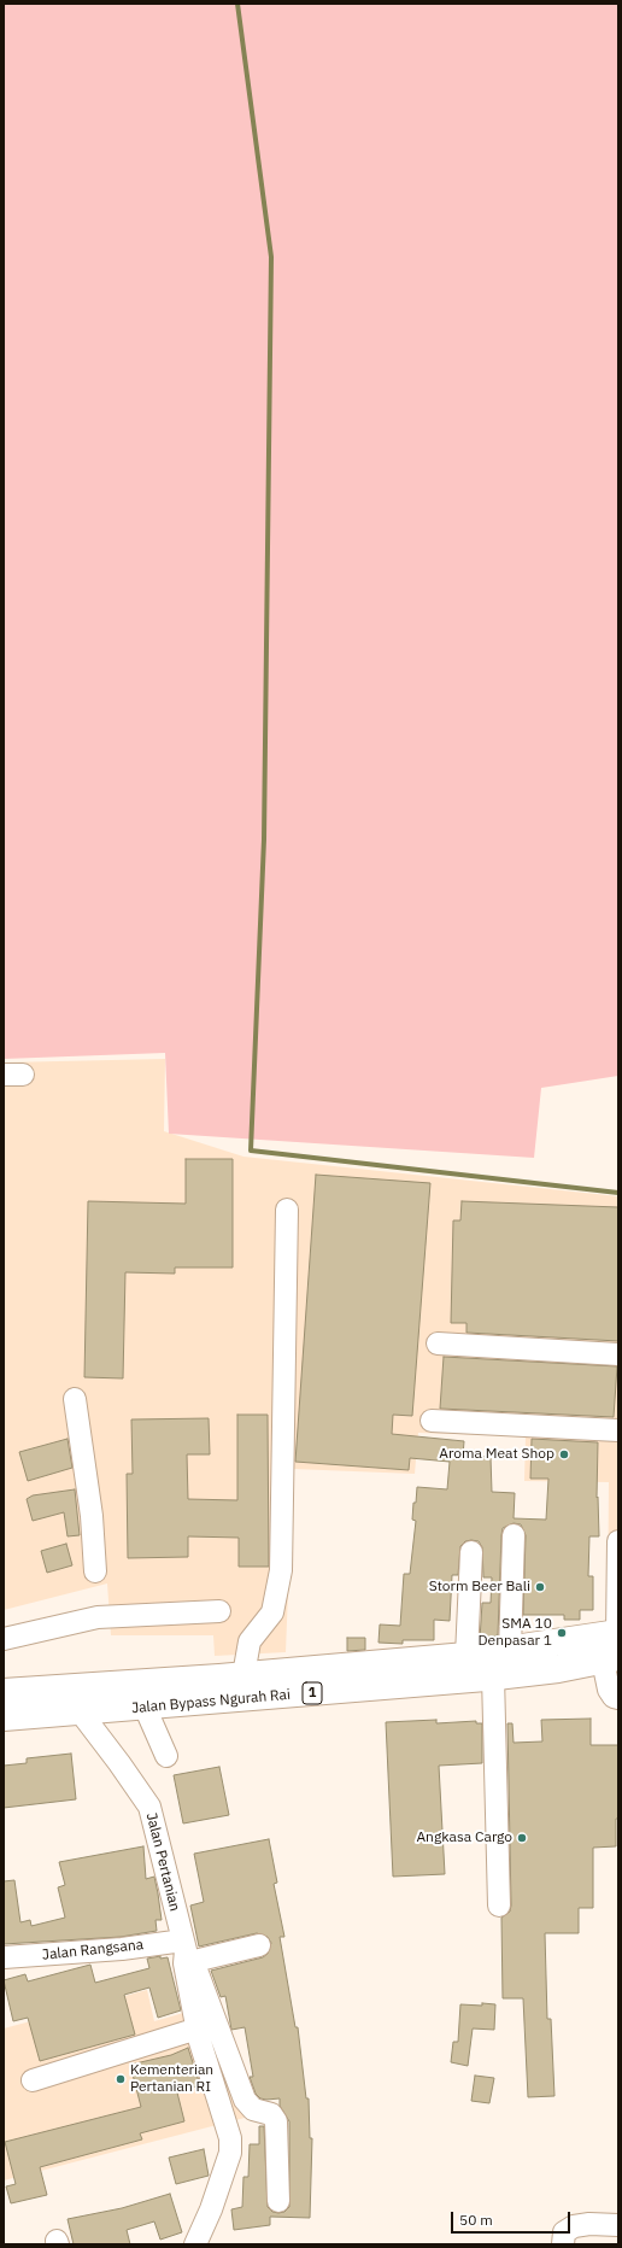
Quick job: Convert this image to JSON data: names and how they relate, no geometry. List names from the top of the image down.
{
  "streets": {
    "highway": ["1", "Jalan Bypass Ngurah Rai"],
    "street": ["Jalan Pertanian", "Jalan Rangsana"]
  },
  "crossings": [
    ["Jalan Bypass Ngurah Rai", "Jalan Pertanian"],
    ["Jalan Pertanian", "Jalan Rangsana"]
  ],
  "places": [
    "Aroma Meat Shop",
    "Storm Beer Bali",
    "SMA 10 Denpasar 1",
    "Angkasa Cargo",
    "Kementerian Pertanian RI"
  ],
  "scale_bar": "50 m"
}
